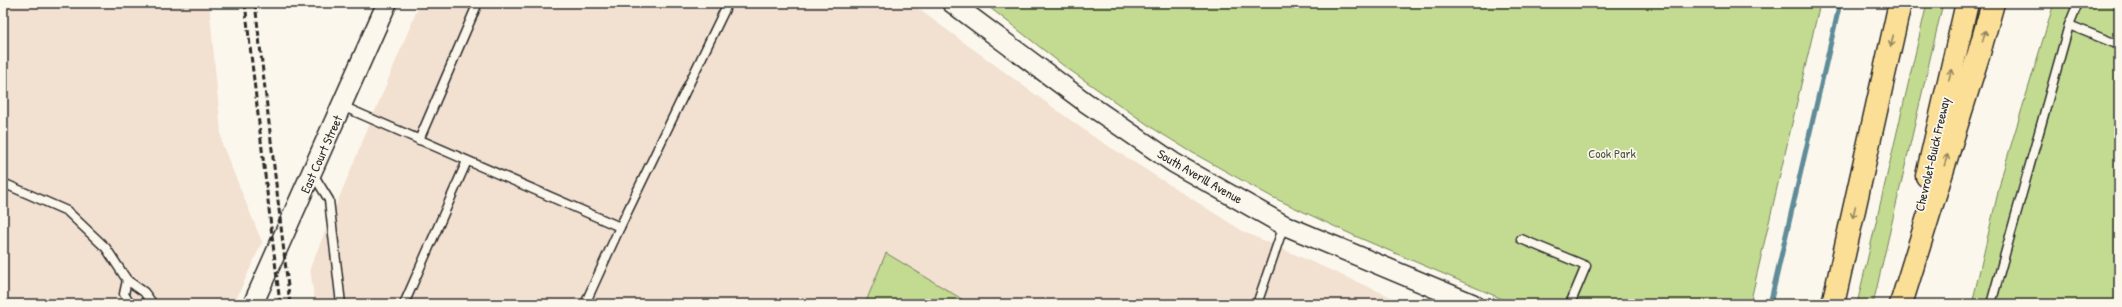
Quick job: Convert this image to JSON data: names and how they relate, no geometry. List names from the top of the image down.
{
  "streets": {
    "highway": ["Chevrolet-Buick Freeway"],
    "street": ["East Court Street", "South Averill Avenue"]
  },
  "parks": ["Cook Park"]
}
